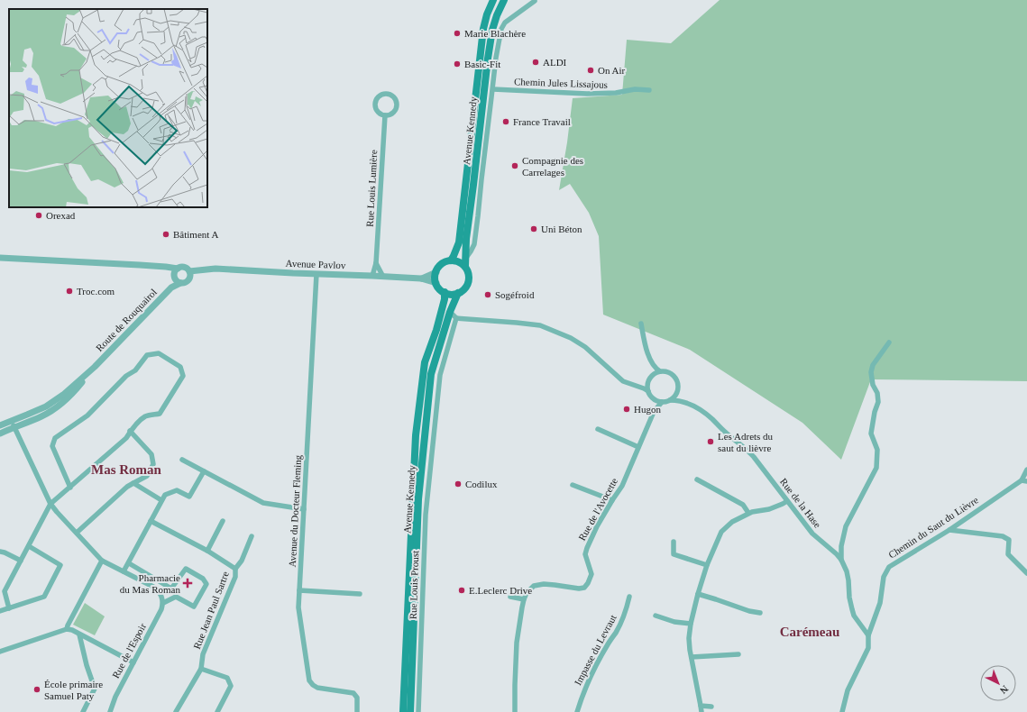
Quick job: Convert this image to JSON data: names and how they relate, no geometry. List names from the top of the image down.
{
  "streets": {
    "main road": ["Avenue Kennedy"],
    "street": [
      "Chemin Jules Lissajous",
      "Rue Louis Lumière",
      "Avenue Pavlov",
      "Route de Rouquairol",
      "Rue de la Hase",
      "Rue de l'Avocette",
      "Avenue du Docteur Fleming",
      "Chemin du Saut du Lièvre",
      "Rue Louis Proust",
      "Rue Jean Paul Sartre",
      "Impasse du Levraut",
      "Rue de l'Espoir"
    ]
  },
  "crossings": [
    ["Avenue Kennedy", "Avenue Pavlov"],
    ["Rue Louis Lumière", "Avenue Pavlov"],
    ["Avenue Pavlov", "Route de Rouquairol"],
    ["Avenue Pavlov", "Avenue du Docteur Fleming"],
    ["Rue de la Hase", "Chemin du Saut du Lièvre"]
  ],
  "districts": ["Mas Roman", "Carémeau"],
  "places": {
    "other": [
      "Marie Blachère",
      "ALDI",
      "Basic-Fit",
      "On Air",
      "France Travail",
      "Compagnie des Carrelages",
      "Orexad",
      "Uni Béton",
      "Bâtiment A",
      "Troc.com",
      "Sogéfroid",
      "Hugon",
      "Les Adrets du saut du lièvre",
      "Codilux",
      "E.Leclerc Drive",
      "École primaire Samuel Paty"
    ],
    "health": ["Pharmacie du Mas Roman"]
  },
  "north": "bottom right"
}
